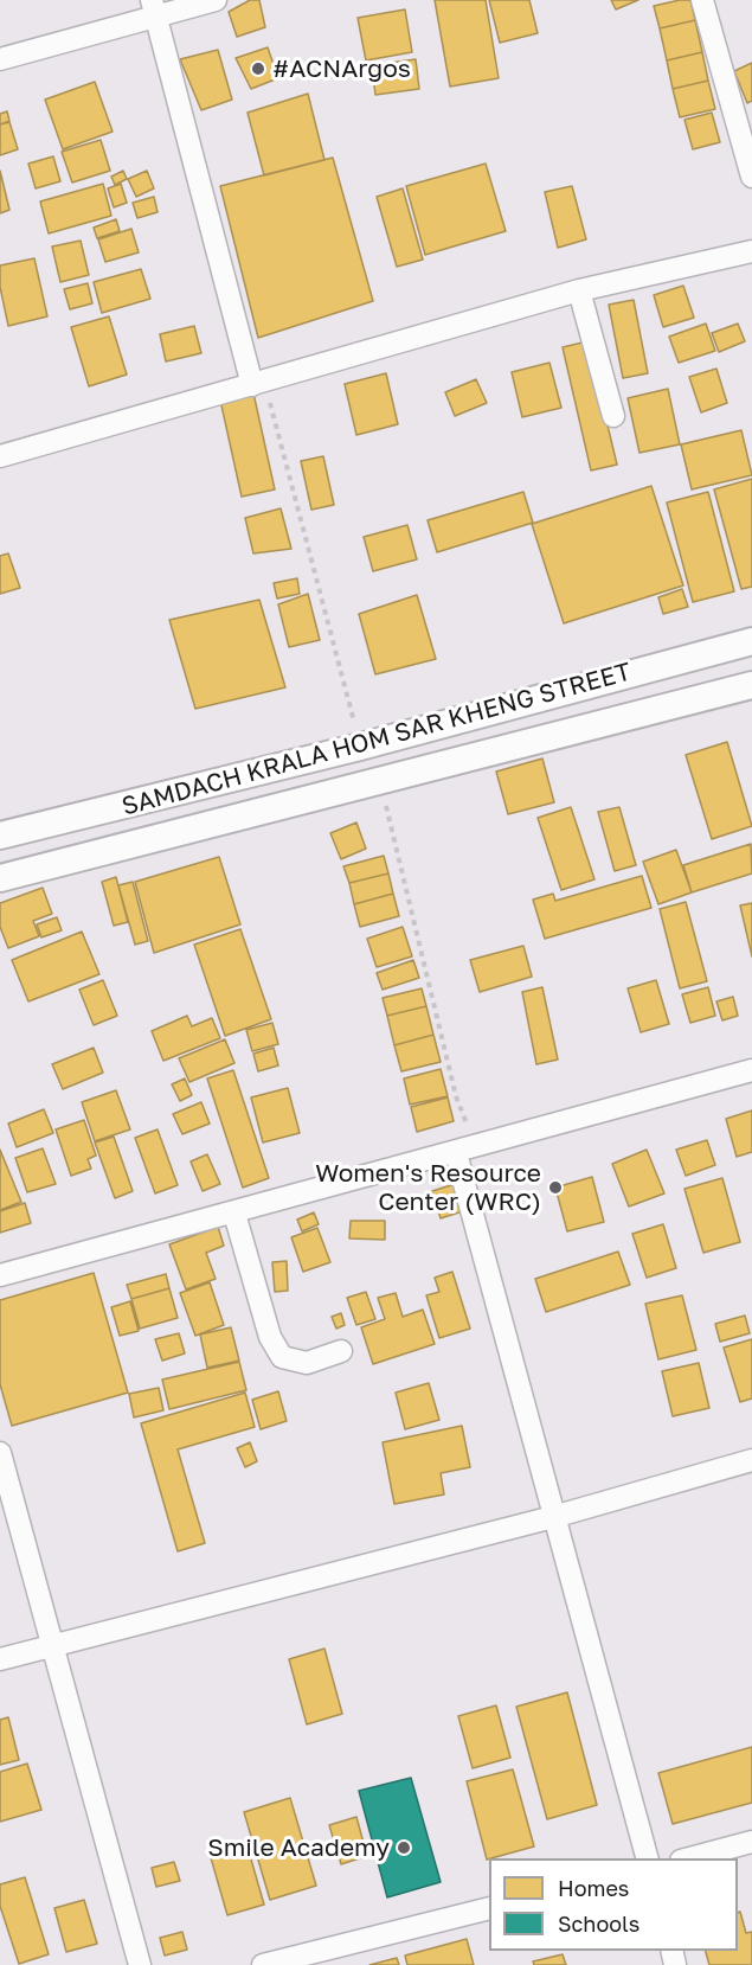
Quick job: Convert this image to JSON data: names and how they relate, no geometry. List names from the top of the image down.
{
  "streets": {
    "street": ["SAMDACH KRALA HOM SAR KHENG STREET"]
  },
  "places": ["#ACNArgos", "Women's Resource Center (WRC)", "Smile Academy"],
  "legend": ["Homes", "Schools"]
}
